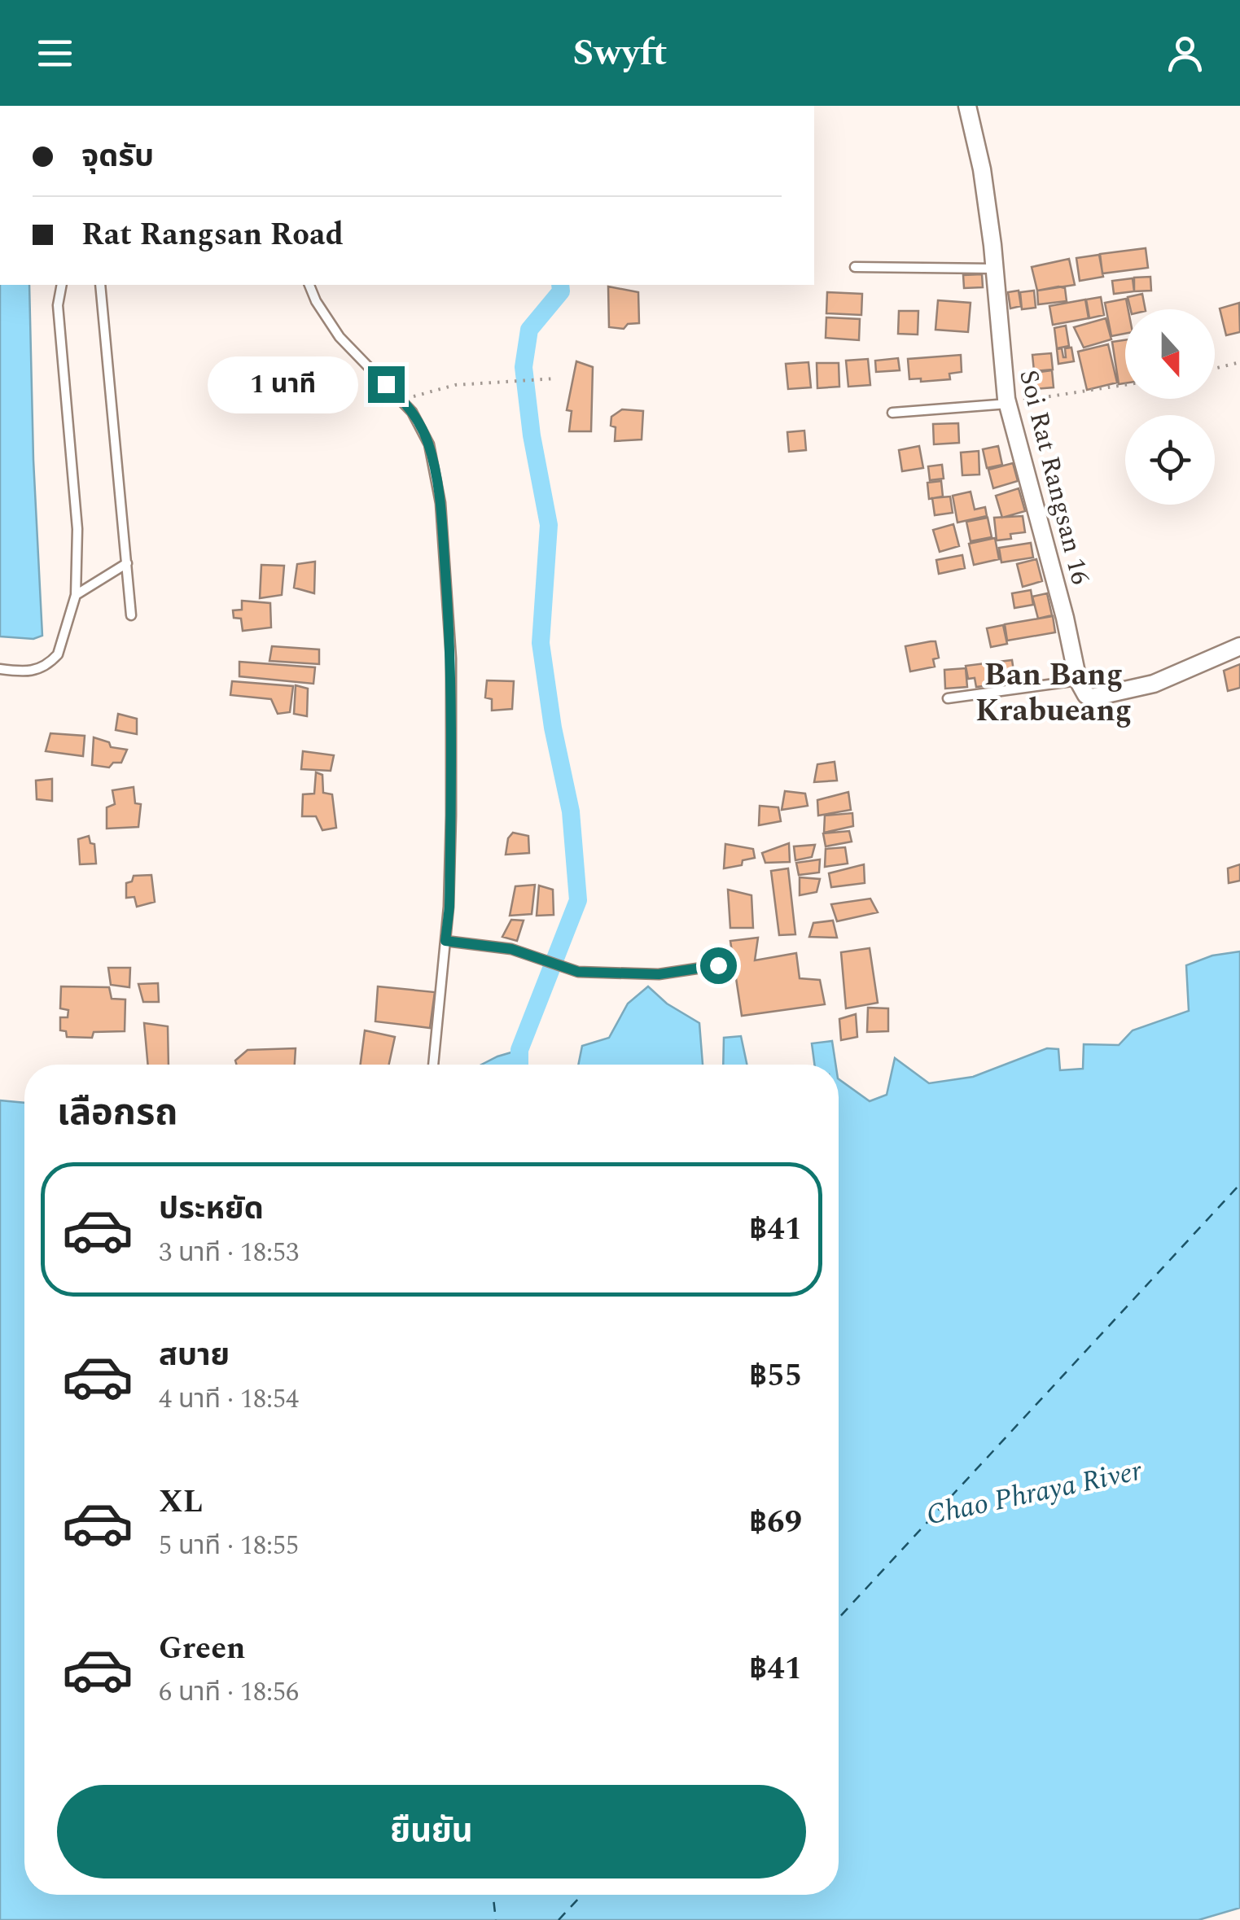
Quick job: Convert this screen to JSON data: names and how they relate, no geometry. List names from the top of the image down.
{
  "streets": {
    "street": ["Soi Rat Rangsan 16"]
  },
  "districts": ["Ban Bang Krabueang"],
  "water": ["Chao Phraya River"],
  "north": "bottom",
  "page": {
    "header": "Swyft",
    "banner": ["จุดรับ", "Rat Rangsan Road"],
    "bubble": "1 นาที",
    "heading": "เลือกรถ",
    "list": [
      {
        "name": "ประหยัด",
        "note": "3 นาที · 18:53",
        "value": "฿41"
      },
      {
        "name": "สบาย",
        "note": "4 นาที · 18:54",
        "value": "฿55"
      },
      {
        "name": "XL",
        "note": "5 นาที · 18:55",
        "value": "฿69"
      },
      {
        "name": "Green",
        "note": "6 นาที · 18:56",
        "value": "฿41"
      }
    ],
    "buttons": "ยืนยัน"
  }
}
